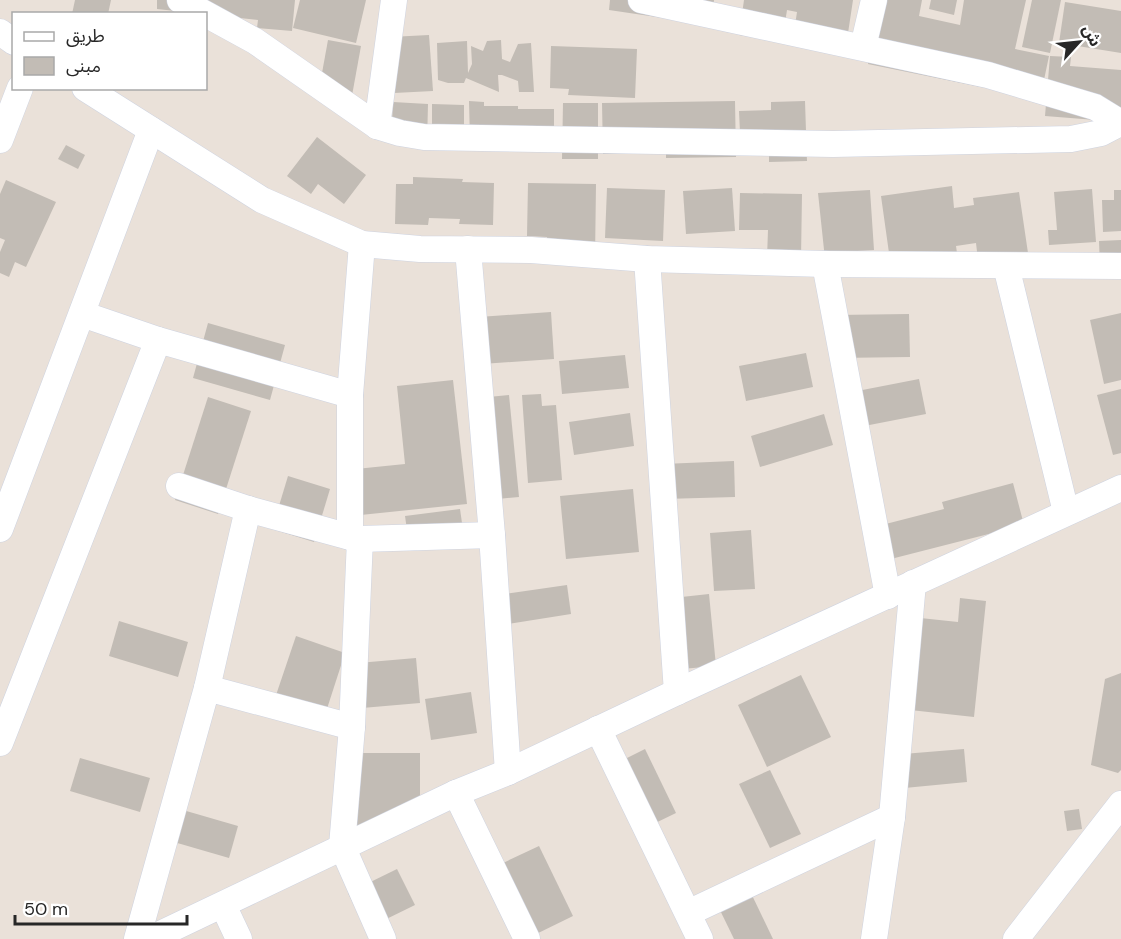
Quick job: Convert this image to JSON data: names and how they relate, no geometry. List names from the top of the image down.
{
  "legend": ["طريق", "مبنى"],
  "scale_bar": "50 m",
  "north": "top right"
}
